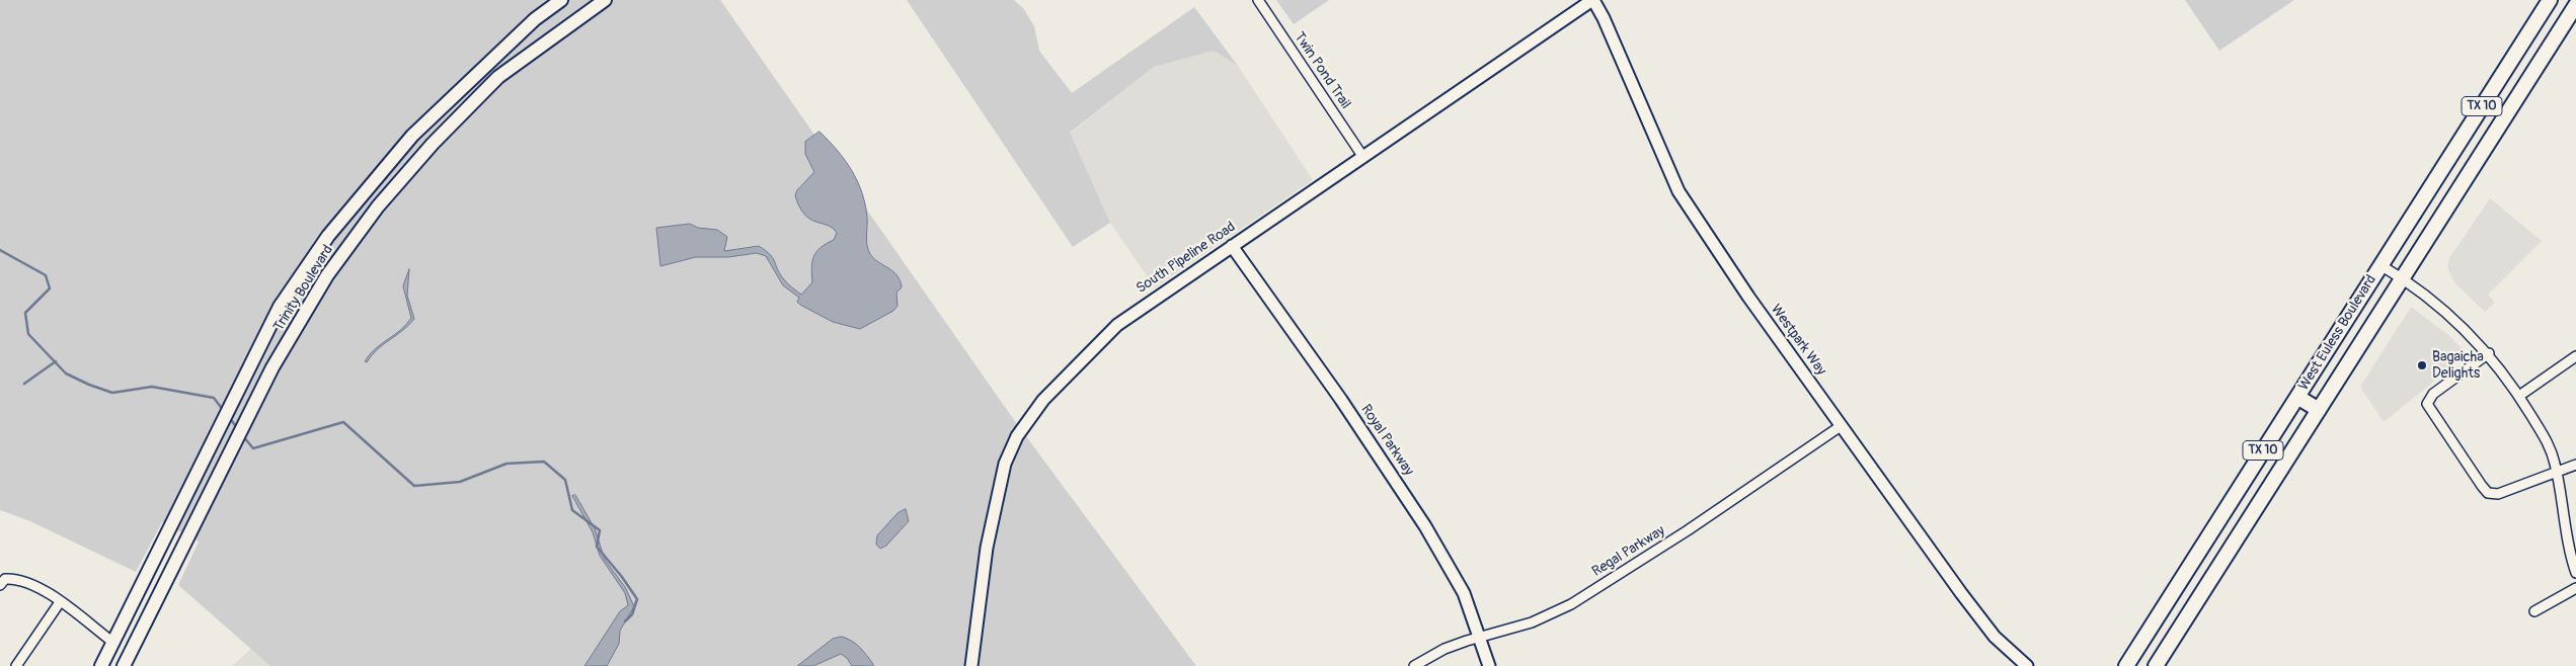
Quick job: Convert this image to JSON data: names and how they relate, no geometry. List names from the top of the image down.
{
  "streets": {
    "main road": ["TX 10", "Trinity Boulevard", "West Euless Boulevard"],
    "street": [
      "Twin Pond Trail",
      "South Pipeline Road",
      "Westpark Way",
      "Royal Parkway",
      "Regal Parkway"
    ]
  },
  "crossings": [
    ["Twin Pond Trail", "South Pipeline Road"],
    ["South Pipeline Road", "Westpark Way"],
    ["South Pipeline Road", "Royal Parkway"],
    ["Westpark Way", "Regal Parkway"],
    ["Royal Parkway", "Regal Parkway"]
  ],
  "places": ["Bagaicha Delights"]
}
